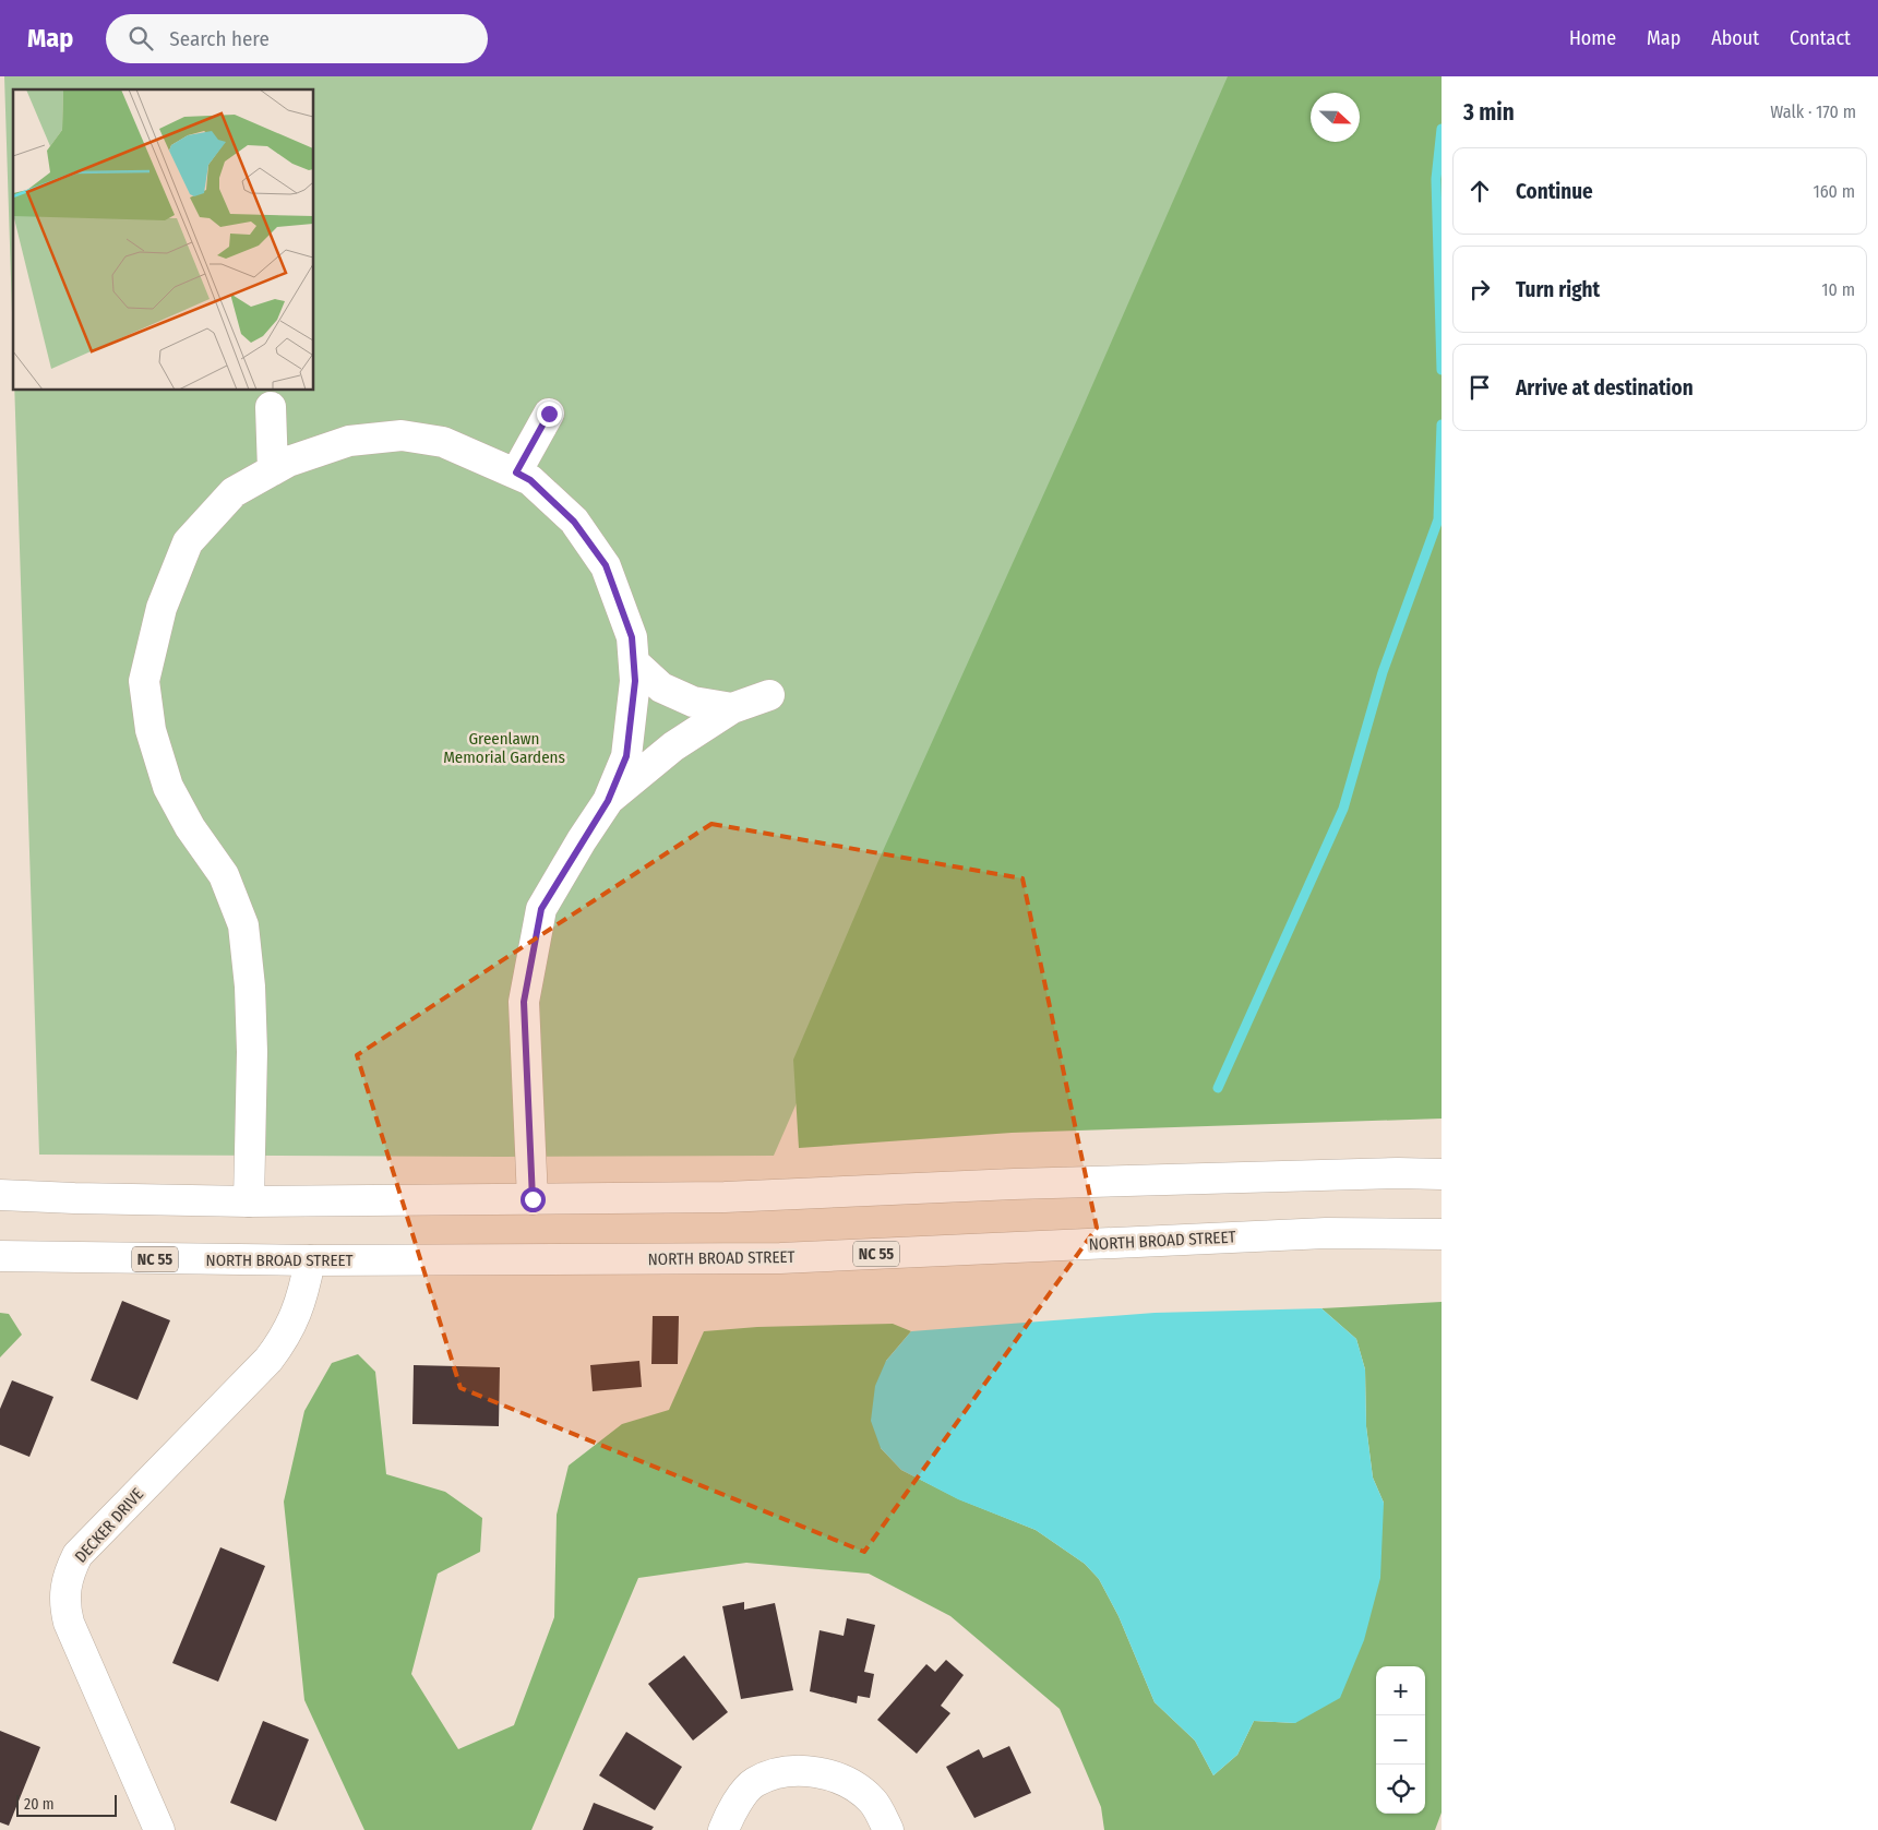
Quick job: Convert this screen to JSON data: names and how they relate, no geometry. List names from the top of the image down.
{
  "streets": {
    "main road": ["NORTH BROAD STREET", "NC 55", "DECKER DRIVE"]
  },
  "crossings": [
    ["NORTH BROAD STREET", "DECKER DRIVE"]
  ],
  "parks": ["Greenlawn Memorial Gardens"],
  "scale_bar": "20 m",
  "north": "right",
  "page": {
    "header": "Map",
    "search": "Search here",
    "nav": [
      "Home",
      "Map",
      "About",
      "Contact"
    ],
    "heading": ["3 min", "Walk · 170 m"],
    "list": [
      ["Continue", "160 m"],
      ["Turn right", "10 m"],
      "Arrive at destination"
    ],
    "map_buttons": ["+", "−"],
    "scale": "20 m"
  }
}
